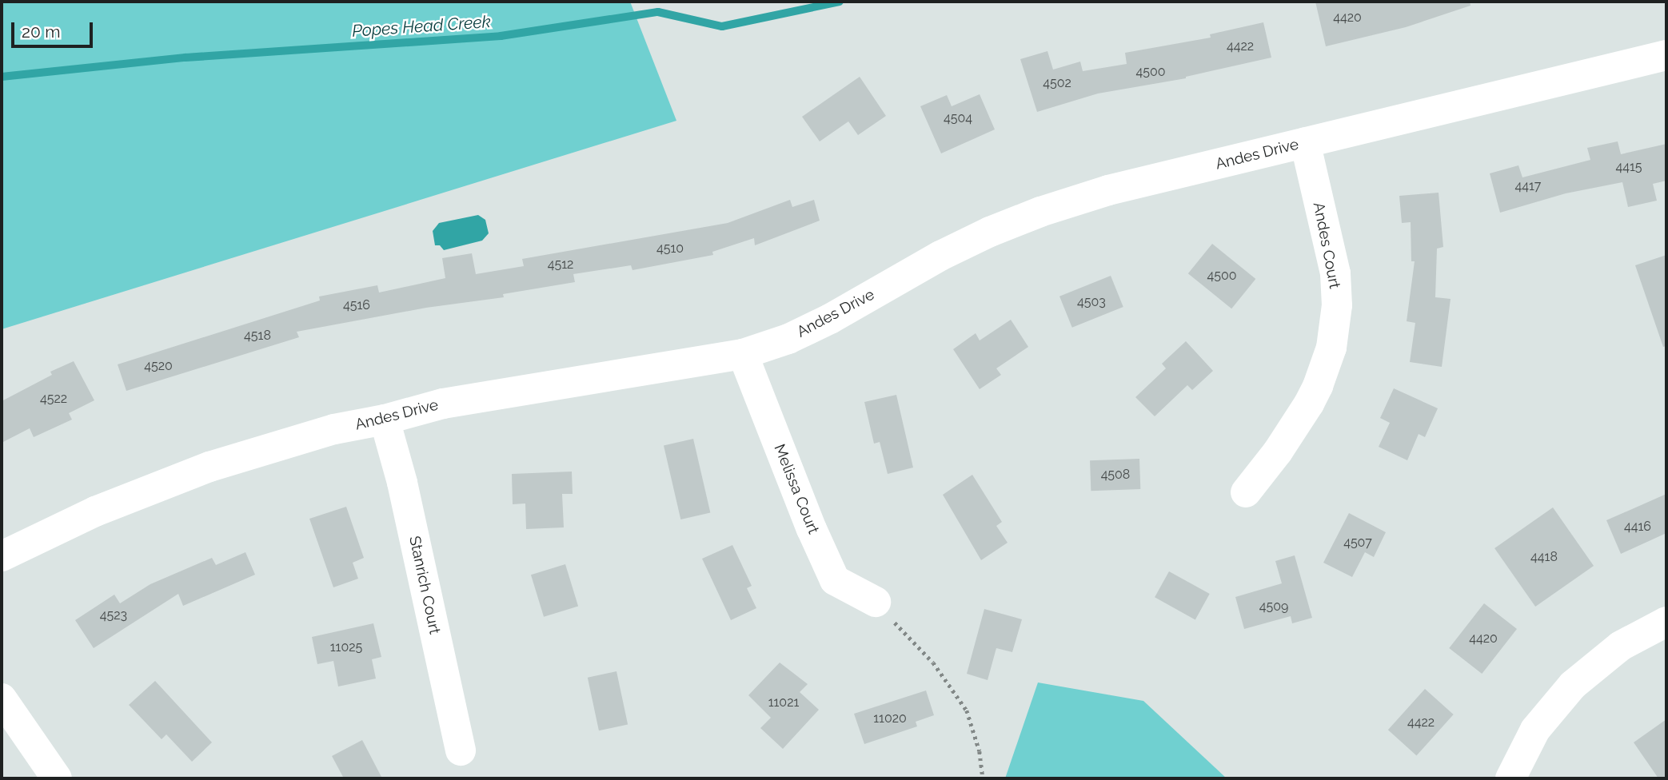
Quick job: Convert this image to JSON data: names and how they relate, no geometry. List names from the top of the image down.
{
  "streets": {
    "street": [
      "Andes Drive",
      "Andes Court",
      "Melissa Court",
      "Stanrich Court"
    ]
  },
  "crossings": [
    ["Andes Drive", "Andes Court"],
    ["Andes Drive", "Melissa Court"],
    ["Andes Drive", "Stanrich Court"]
  ],
  "water": ["Popes Head Creek"],
  "house_numbers": [
    "4420",
    "4422",
    "4500",
    "4502",
    "4504",
    "4415",
    "4417",
    "4510",
    "4512",
    "4500",
    "4503",
    "4516",
    "4518",
    "4520",
    "4522",
    "4508",
    "4416",
    "4507",
    "4418",
    "4509",
    "4523",
    "4420",
    "11025",
    "11021",
    "11020",
    "4422"
  ],
  "scale_bar": "20 m"
}
